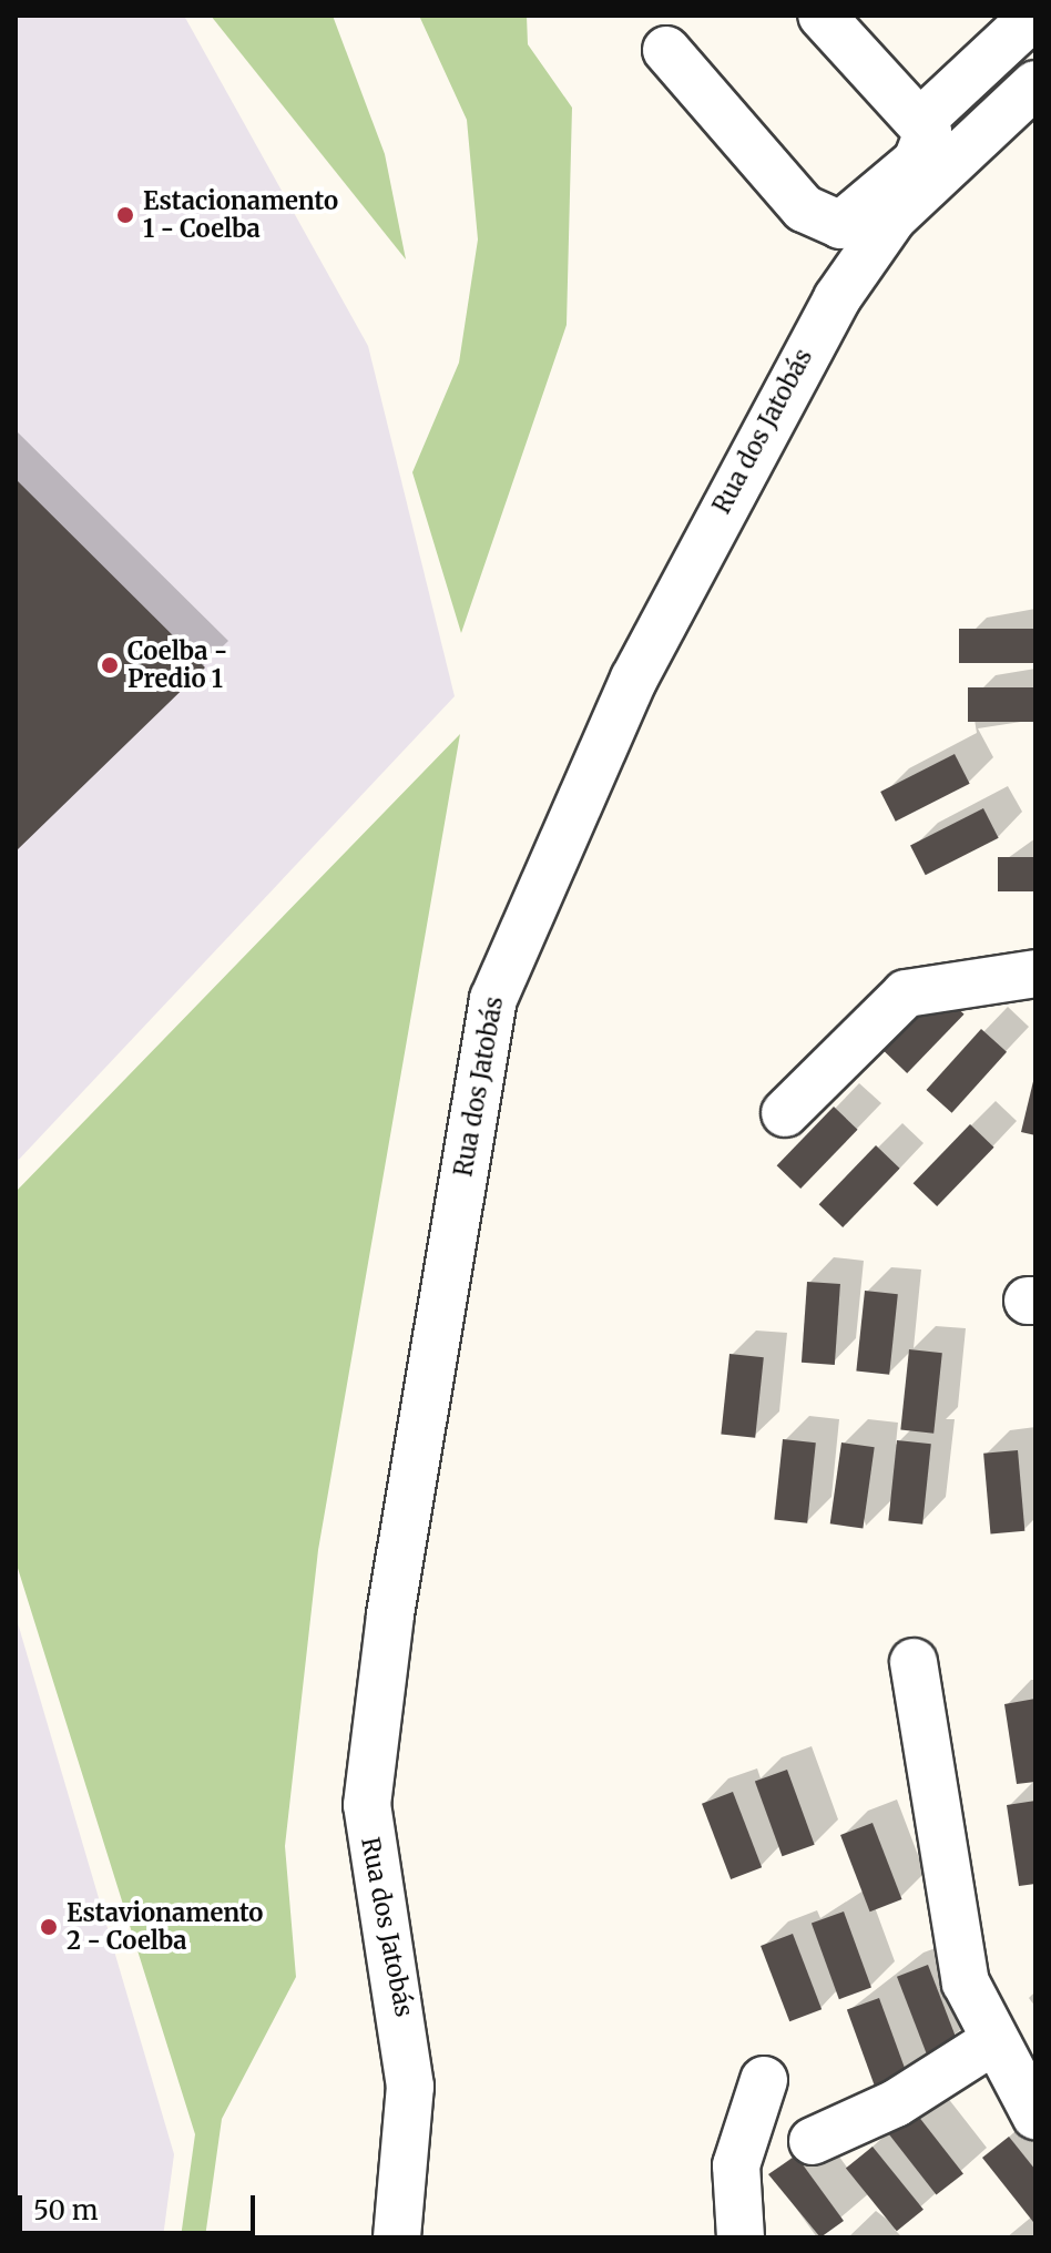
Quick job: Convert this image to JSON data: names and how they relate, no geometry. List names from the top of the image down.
{
  "streets": {
    "street": ["Rua dos Jatobás"]
  },
  "places": ["Estacionamento 1 - Coelba", "Coelba - Predio 1", "Estavionamento 2 - Coelba"],
  "scale_bar": "50 m"
}
